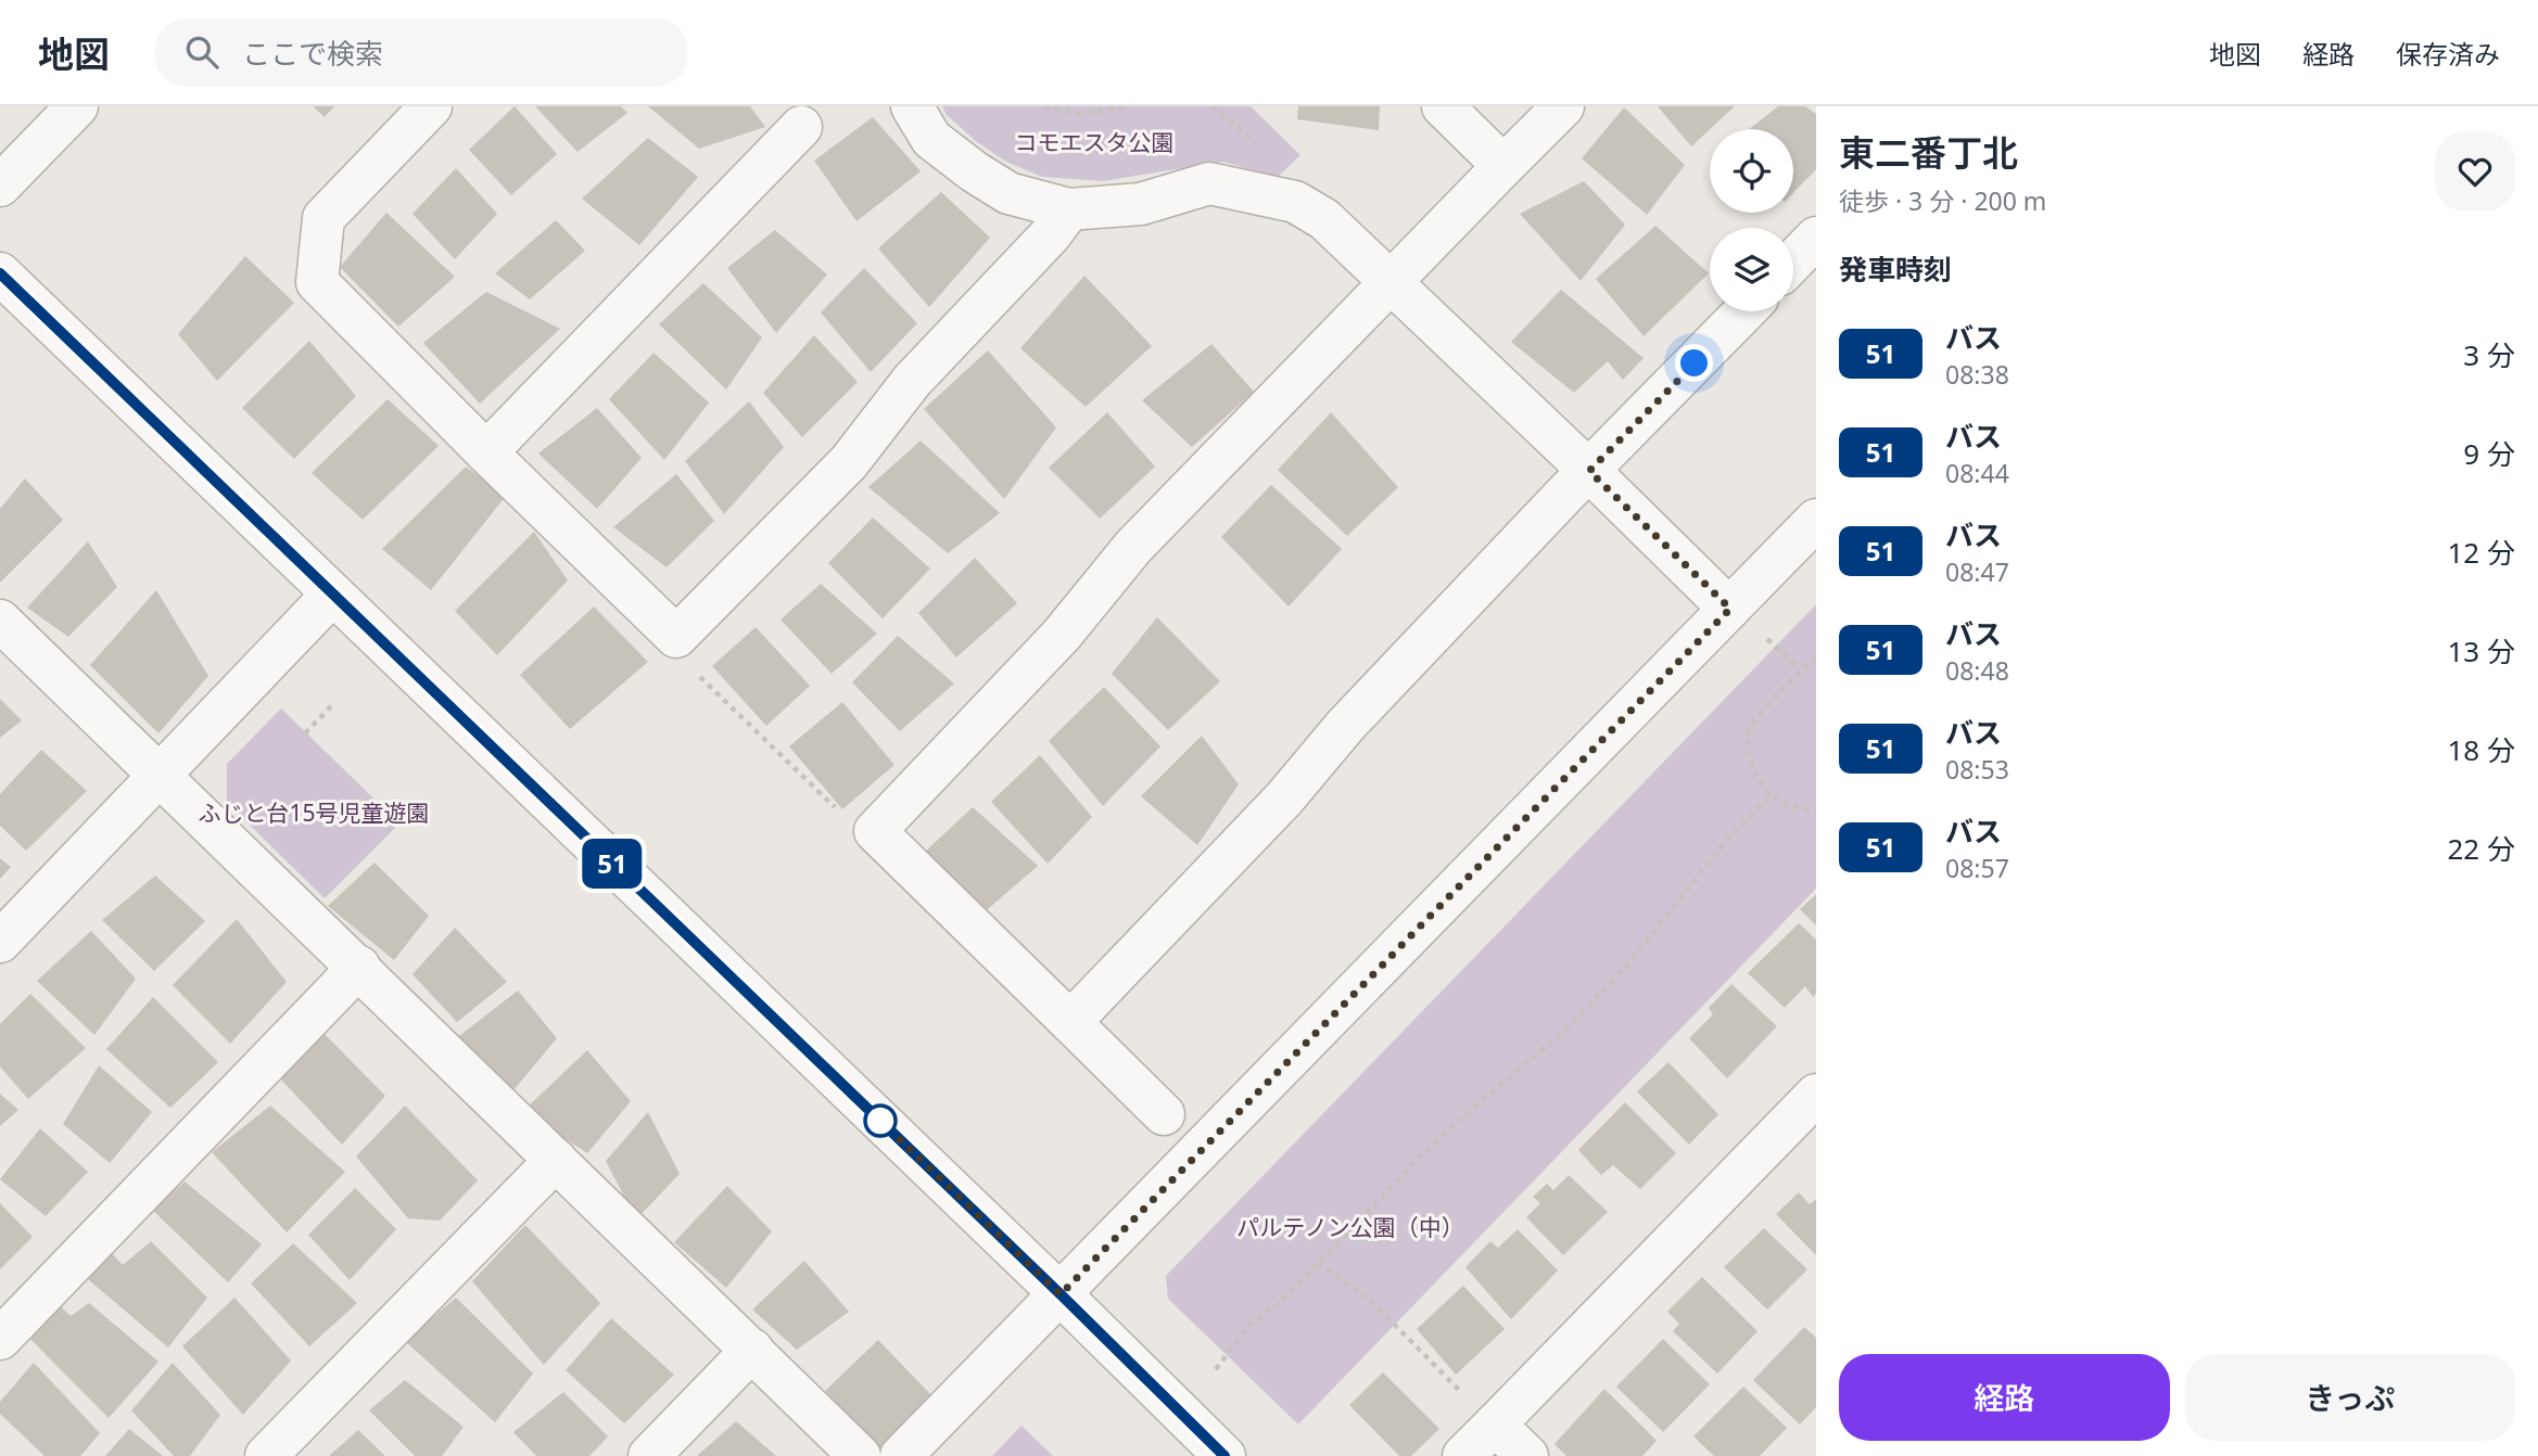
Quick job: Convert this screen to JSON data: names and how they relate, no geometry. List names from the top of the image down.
{
  "parks": ["コモエスタ公園", "ふじと台15号児童遊園", "パルテノン公園（中）"],
  "lines": ["bus line 51"],
  "page": {
    "header": "地図",
    "search": "ここで検索",
    "nav": ["地図", "経路", "保存済み"],
    "on_map": "51",
    "heading": [
      ["東二番丁北", "徒歩 · 3 分 · 200 m"],
      "発車時刻"
    ],
    "list": [
      {
        "mark": "51",
        "name": "バス",
        "note": "08:38",
        "value": "3 分"
      },
      {
        "mark": "51",
        "name": "バス",
        "note": "08:44",
        "value": "9 分"
      },
      {
        "mark": "51",
        "name": "バス",
        "note": "08:47",
        "value": "12 分"
      },
      {
        "mark": "51",
        "name": "バス",
        "note": "08:48",
        "value": "13 分"
      },
      {
        "mark": "51",
        "name": "バス",
        "note": "08:53",
        "value": "18 分"
      },
      {
        "mark": "51",
        "name": "バス",
        "note": "08:57",
        "value": "22 分"
      }
    ],
    "buttons": ["経路", "きっぷ"]
  }
}
